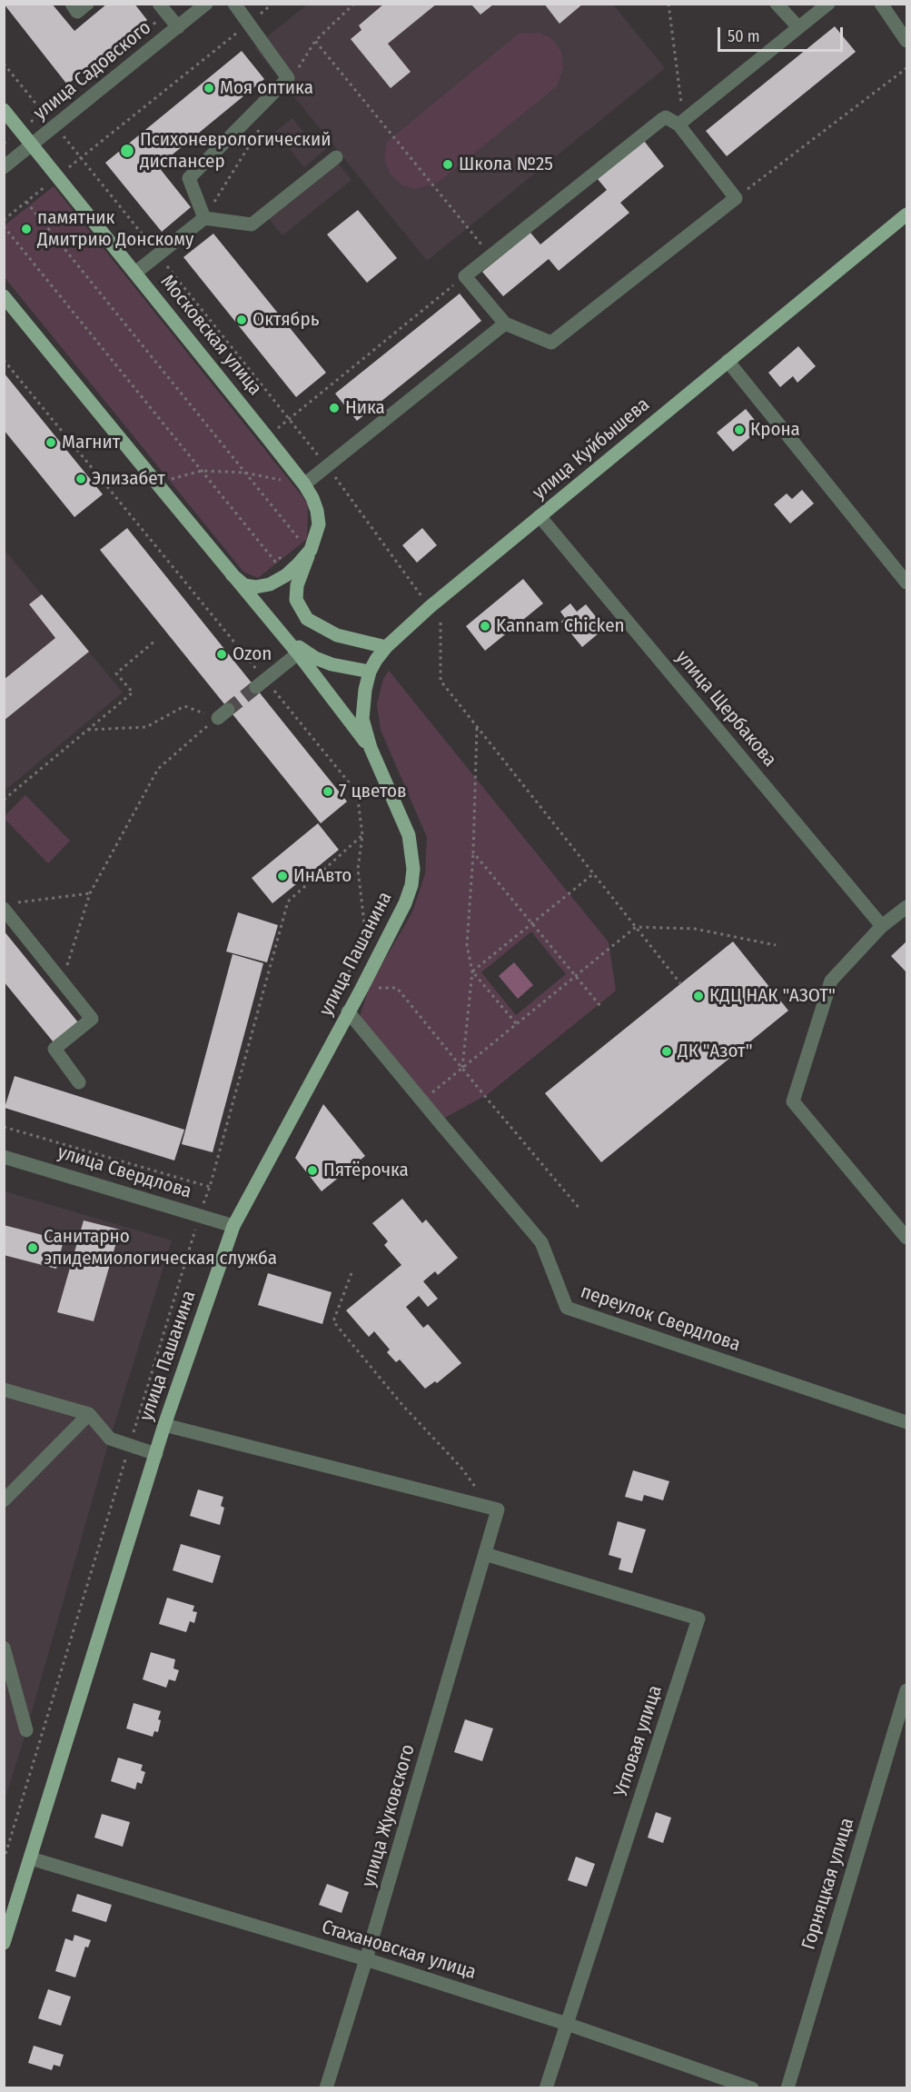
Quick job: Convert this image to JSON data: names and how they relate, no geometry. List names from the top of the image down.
{
  "streets": {
    "main road": ["Московская улица", "улица Куйбышева", "улица Пашанина"],
    "street": [
      "улица Садовского",
      "улица Щербакова",
      "улица Свердлова",
      "переулок Свердлова",
      "Угловая улица",
      "улица Жуковского",
      "Горняцкая улица",
      "Стахановская улица"
    ]
  },
  "crossings": [
    ["улица Садовского", "Московская улица"],
    ["Московская улица", "улица Куйбышева"],
    ["улица Куйбышева", "улица Щербакова"],
    ["улица Куйбышева", "улица Пашанина"],
    ["улица Пашанина", "улица Свердлова"],
    ["улица Пашанина", "переулок Свердлова"],
    ["улица Пашанина", "улица Жуковского"],
    ["улица Пашанина", "Стахановская улица"],
    ["Угловая улица", "улица Жуковского"],
    ["Угловая улица", "Стахановская улица"],
    ["улица Жуковского", "Стахановская улица"]
  ],
  "places": [
    "Моя оптика",
    "Психоневрологический диспансер",
    "Школа №25",
    "памятник Дмитрию Донскому",
    "Октябрь",
    "Ника",
    "Крона",
    "Магнит",
    "Элизабет",
    "Kannam Chicken",
    "Ozon",
    "7 цветов",
    "ИнАвто",
    "КДЦ НАК \"АЗОТ\"",
    "ДК \"Азот\"",
    "Пятёрочка",
    "Санитарно эпидемиологическая служба"
  ],
  "scale_bar": "50 m"
}
